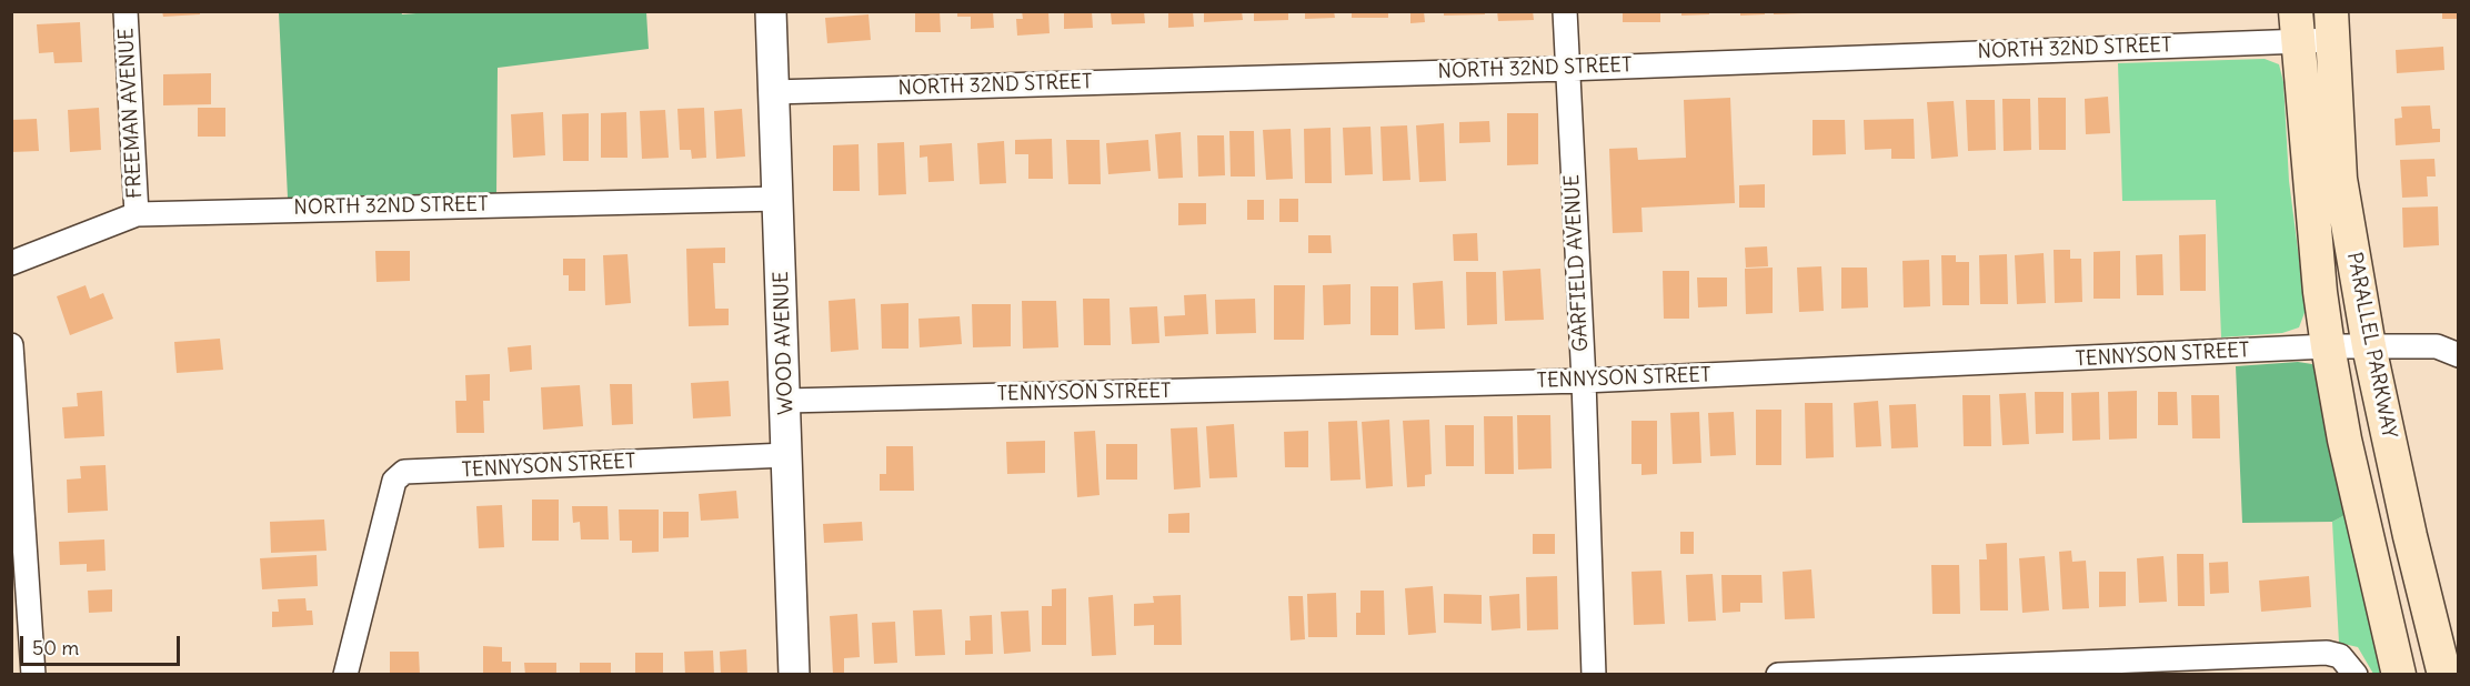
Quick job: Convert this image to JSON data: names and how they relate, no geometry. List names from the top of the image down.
{
  "streets": {
    "main road": ["PARALLEL PARKWAY"],
    "street": [
      "NORTH 32ND STREET",
      "FREEMAN AVENUE",
      "GARFIELD AVENUE",
      "WOOD AVENUE",
      "TENNYSON STREET"
    ]
  },
  "crossings": [
    ["NORTH 32ND STREET", "FREEMAN AVENUE"],
    ["NORTH 32ND STREET", "GARFIELD AVENUE"],
    ["NORTH 32ND STREET", "WOOD AVENUE"],
    ["NORTH 32ND STREET", "PARALLEL PARKWAY"],
    ["GARFIELD AVENUE", "TENNYSON STREET"],
    ["WOOD AVENUE", "TENNYSON STREET"],
    ["PARALLEL PARKWAY", "TENNYSON STREET"]
  ],
  "scale_bar": "50 m"
}
